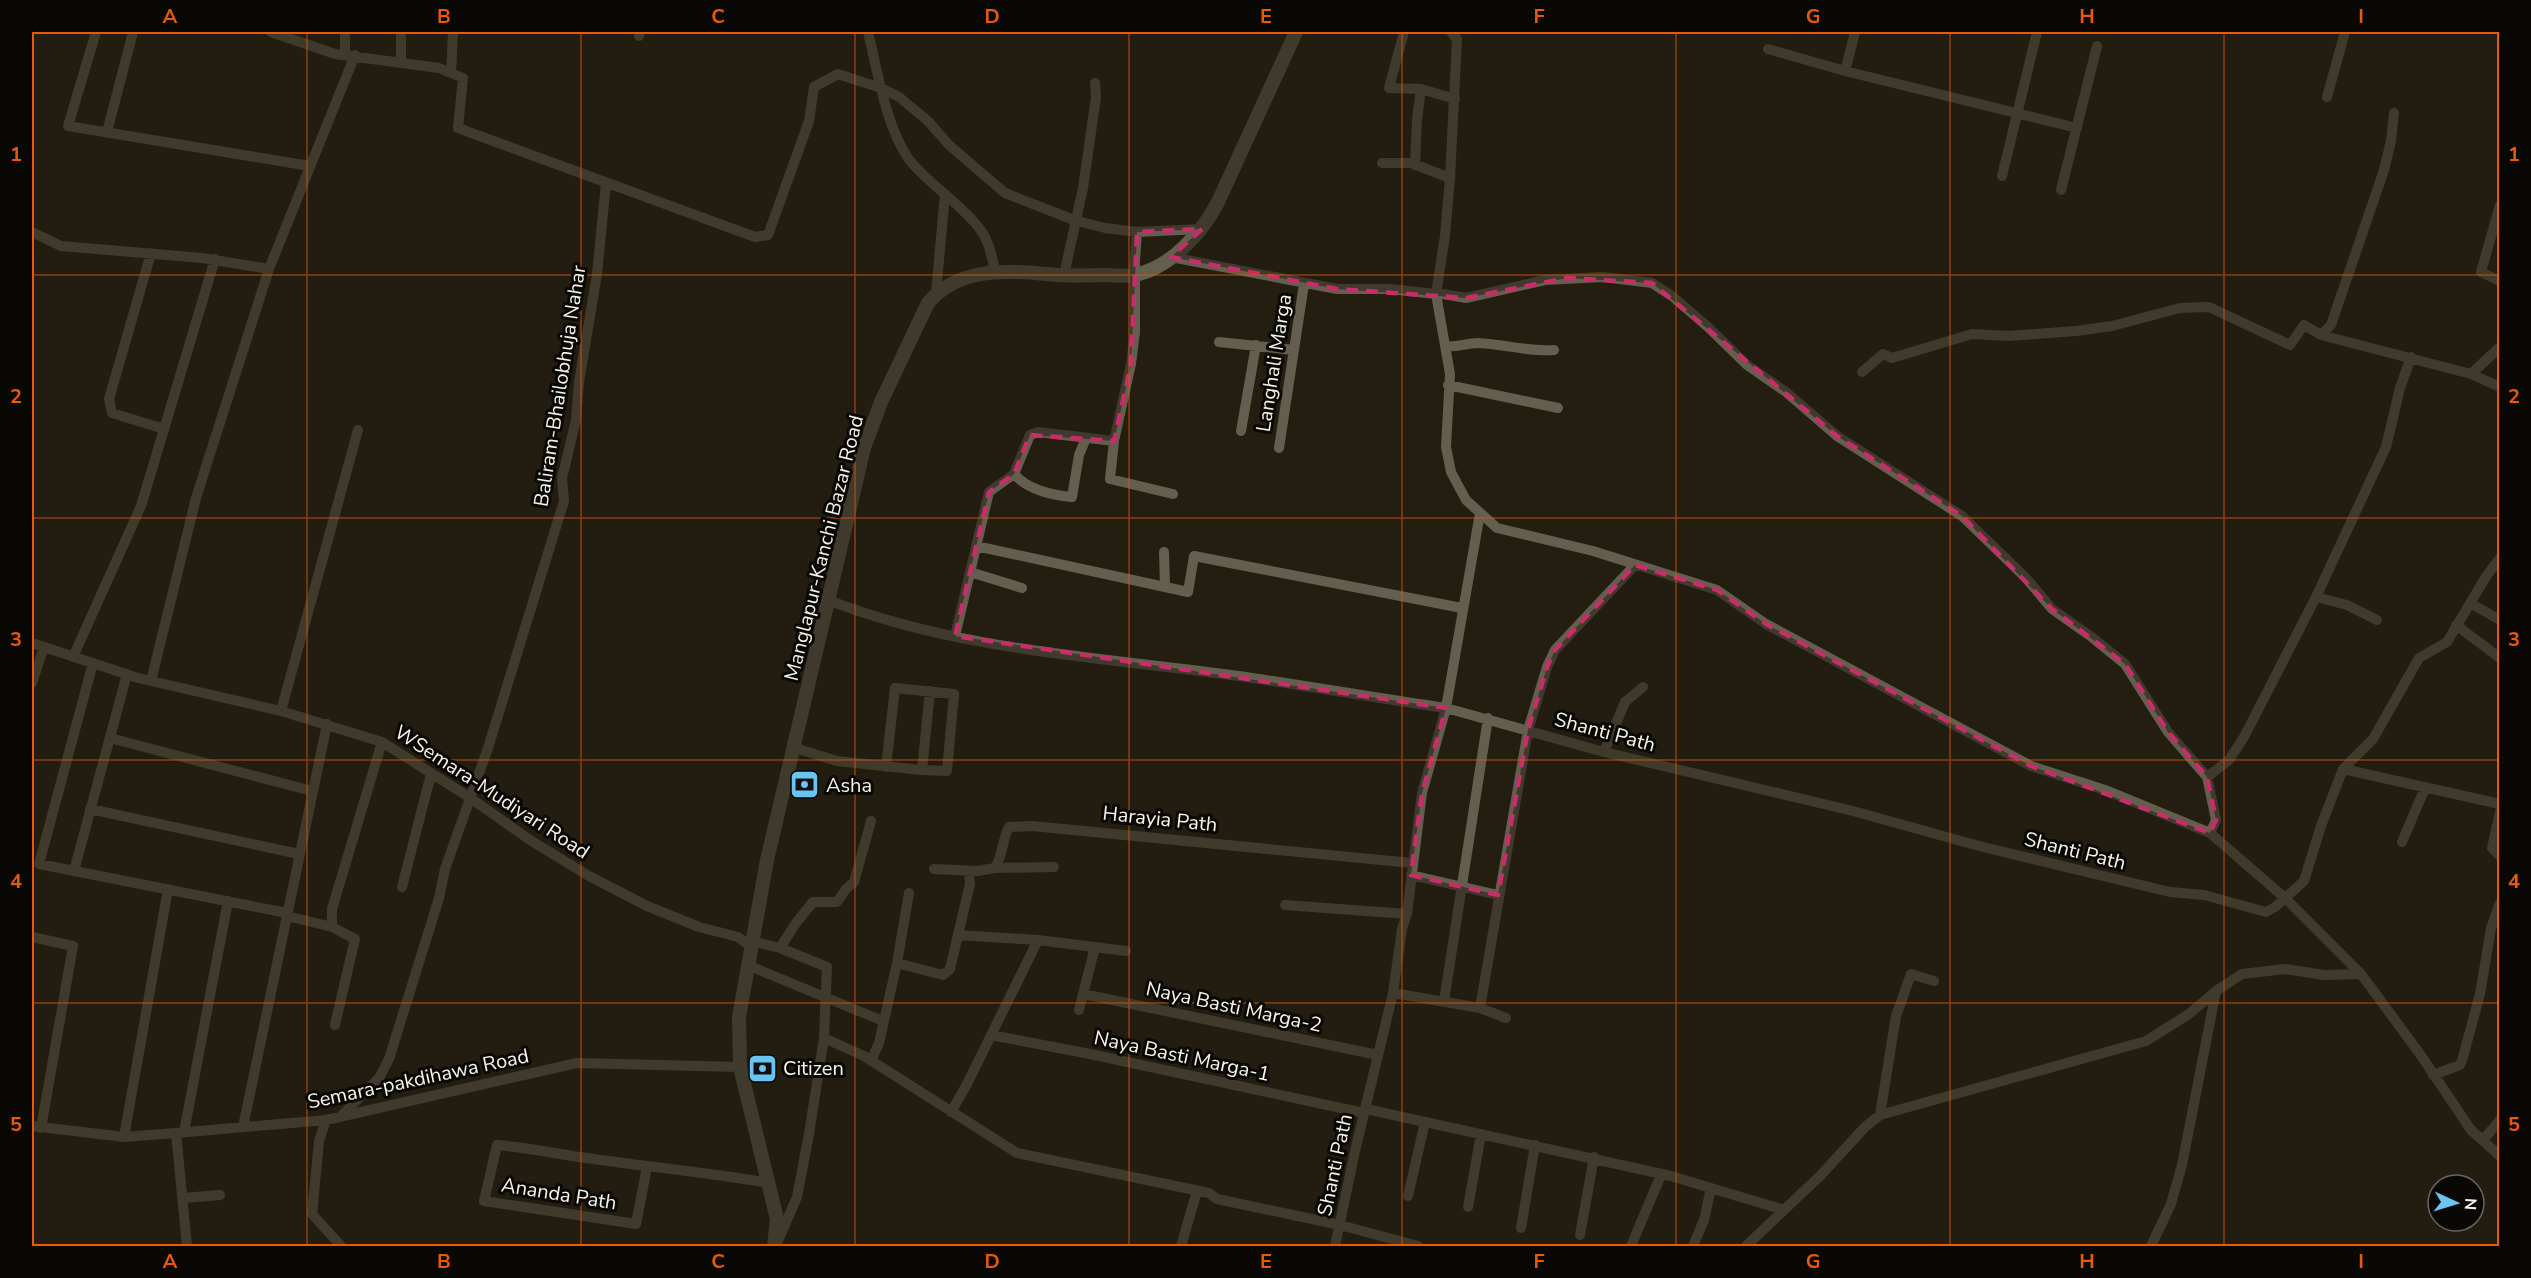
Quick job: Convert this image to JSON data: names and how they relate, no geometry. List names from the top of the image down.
{
  "streets": {
    "street": [
      "Langhali Marga",
      "Baliram-Bhailobhuja Nahar",
      "Manglapur-Kanchi Bazar Road",
      "Shanti Path",
      "WSemara-Mudiyari Road",
      "Harayia Path",
      "Naya Basti Marga-2",
      "Naya Basti Marga-1",
      "Semara-pakdihawa Road",
      "Ananda Path"
    ]
  },
  "crossings": [
    ["Baliram-Bhailobhuja Nahar", "WSemara-Mudiyari Road"],
    ["Baliram-Bhailobhuja Nahar", "Semara-pakdihawa Road"],
    ["Manglapur-Kanchi Bazar Road", "WSemara-Mudiyari Road"],
    ["Manglapur-Kanchi Bazar Road", "Semara-pakdihawa Road"],
    ["Manglapur-Kanchi Bazar Road", "Ananda Path"],
    ["Shanti Path", "Harayia Path"],
    ["Shanti Path", "Naya Basti Marga-2"],
    ["Shanti Path", "Naya Basti Marga-1"]
  ],
  "places": {
    "bank": ["Asha", "Citizen"]
  },
  "north": "right",
  "grid": {
    "columns": [
      "A",
      "B",
      "C",
      "D",
      "E",
      "F",
      "G",
      "H",
      "I"
    ],
    "rows": [
      "1",
      "2",
      "3",
      "4",
      "5"
    ]
  }
}
